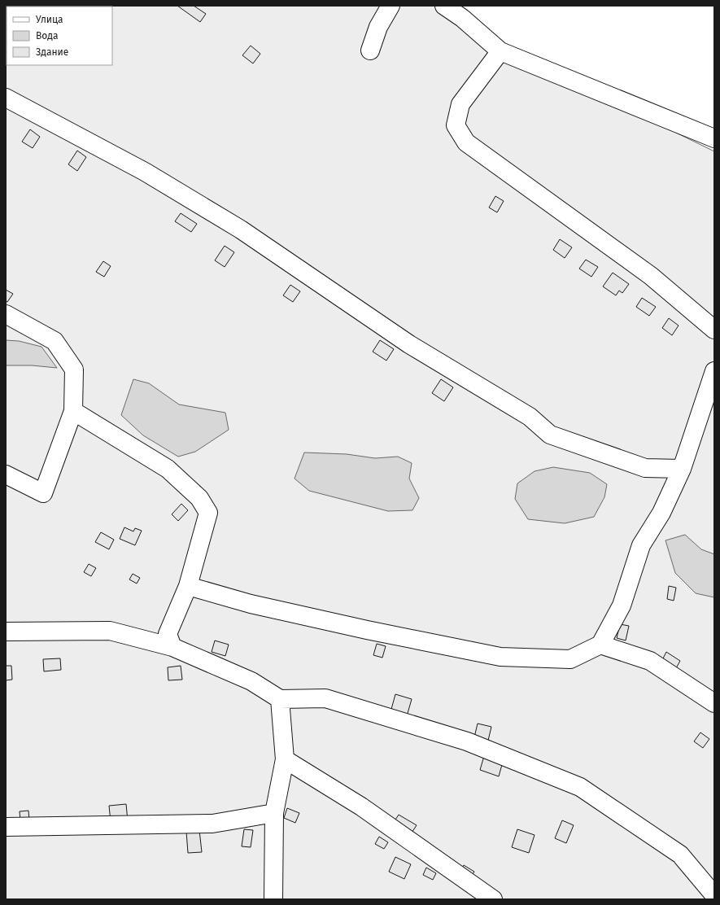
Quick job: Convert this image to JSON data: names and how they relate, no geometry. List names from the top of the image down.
{
  "legend": ["Улица", "Вода", "Здание"]
}
